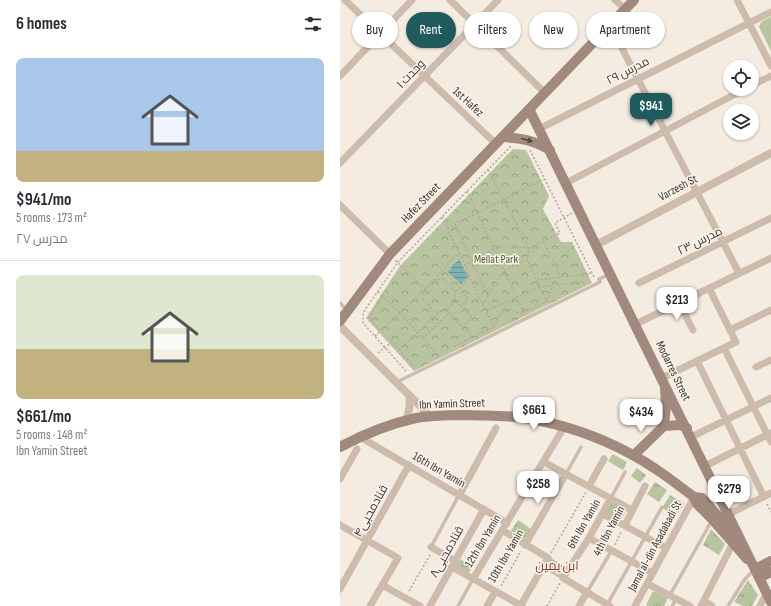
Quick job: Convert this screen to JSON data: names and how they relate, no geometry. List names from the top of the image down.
{
  "streets": {
    "main road": ["Hafez Street", "Modarres Street", "Ibn Yamin Street"],
    "street": [
      "مدرس ۲۹",
      "وحدت ۱",
      "1st Hafez",
      "Varzesh St",
      "مدرس ۲۳",
      "16th Ibn Yamin",
      "قنادمحبی۴",
      "6th Ibn Yamin",
      "4th Ibn Yamin",
      "12th Ibn Yamin",
      "Jamal al-din Asadabadi St",
      "قنادمحبی۸",
      "10th Ibn Yamin"
    ]
  },
  "crossings": [
    ["مدرس ۲۹", "Modarres Street"],
    ["وحدت ۱", "1st Hafez"],
    ["1st Hafez", "Hafez Street"],
    ["Varzesh St", "Modarres Street"],
    ["Hafez Street", "Modarres Street"],
    ["Ibn Yamin Street", "16th Ibn Yamin"],
    ["Ibn Yamin Street", "12th Ibn Yamin"],
    ["Ibn Yamin Street", "Jamal al-din Asadabadi St"],
    ["16th Ibn Yamin", "قنادمحبی۴"],
    ["16th Ibn Yamin", "12th Ibn Yamin"],
    ["16th Ibn Yamin", "قنادمحبی۸"]
  ],
  "districts": ["ابن یمین"],
  "parks": ["Mellat Park"],
  "page": {
    "heading": "6 homes",
    "chip": [
      "Buy",
      "Rent",
      "Filters",
      "New",
      "Apartment"
    ],
    "list": [
      {
        "name": "$941/mo",
        "note": "5 rooms · 173 m² · مدرس ۲۷"
      },
      {
        "name": "$661/mo",
        "note": "5 rooms · 148 m² · Ibn Yamin Street"
      }
    ],
    "price": [
      "$941",
      "$213",
      "$661",
      "$434",
      "$258",
      "$279"
    ]
  }
}
